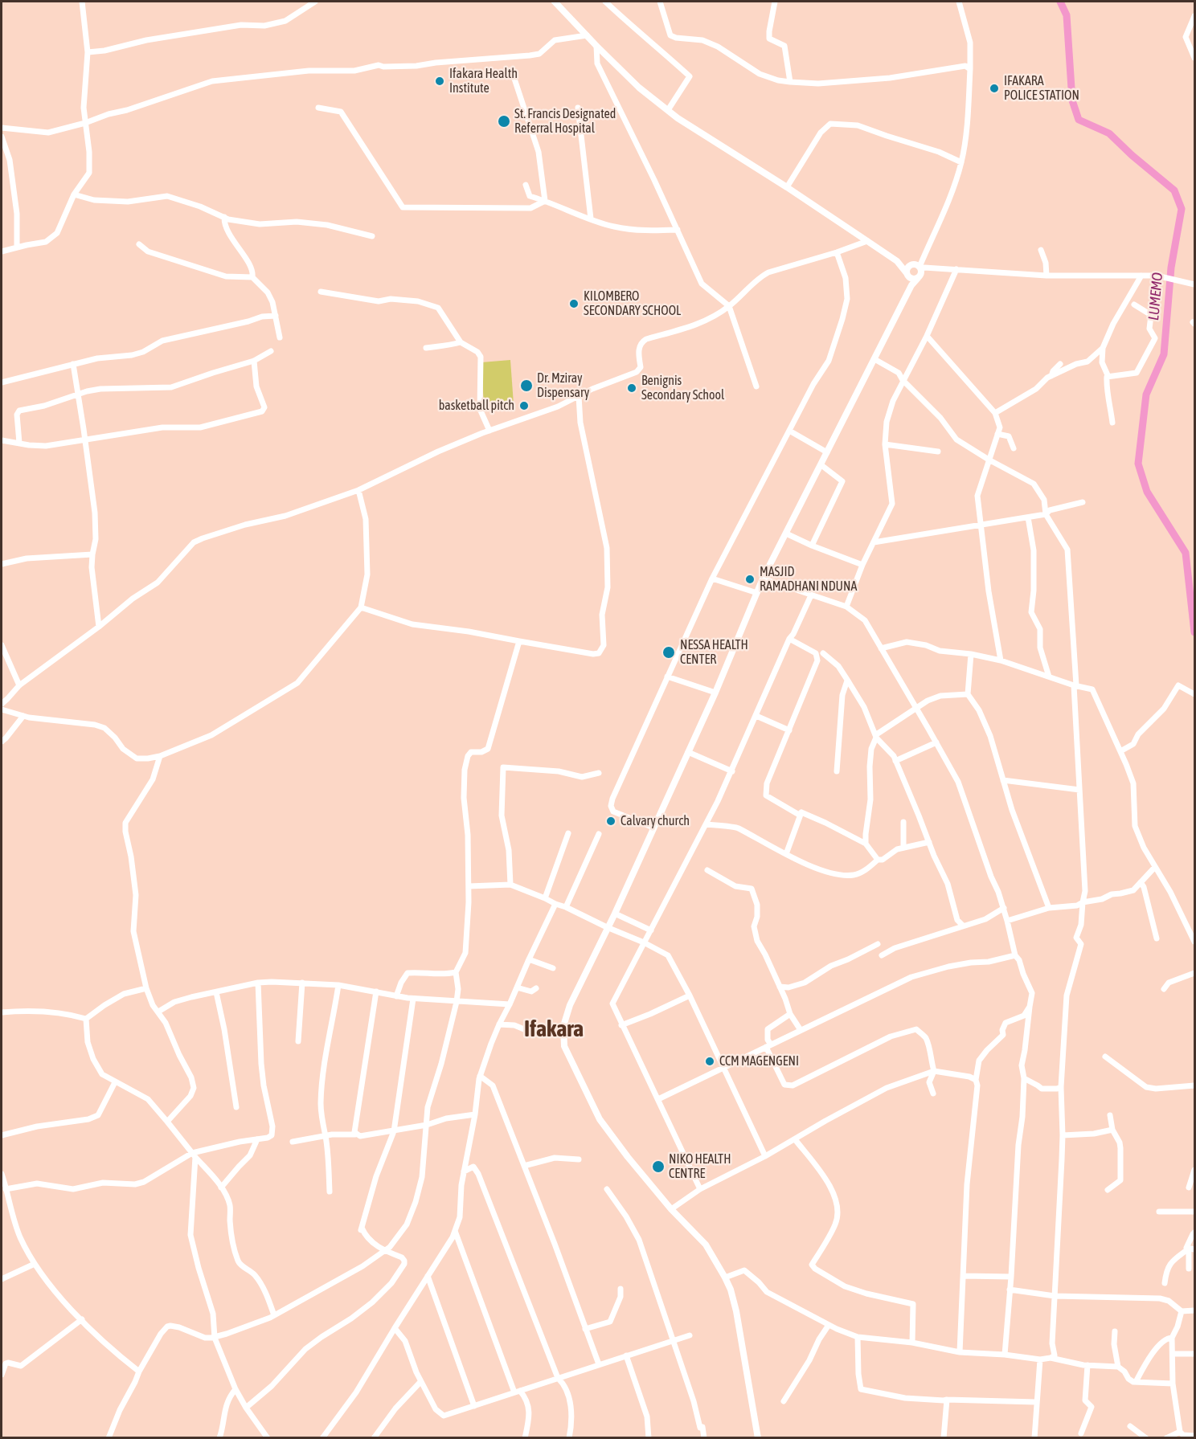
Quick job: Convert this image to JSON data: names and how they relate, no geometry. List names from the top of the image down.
{
  "districts": ["Ifakara"],
  "water": ["LUMEMO"],
  "places": [
    "Ifakara Health Institute",
    "IFAKARA POLICE STATION",
    "St. Francis Designated Referral Hospital",
    "KILOMBERO SECONDARY SCHOOL",
    "Dr. Mziray Dispensary",
    "Benignis Secondary School",
    "basketball pitch",
    "MASJID RAMADHANI NDUNA",
    "NESSA HEALTH CENTER",
    "Calvary church",
    "CCM MAGENGENI",
    "NIKO HEALTH CENTRE"
  ]
}
